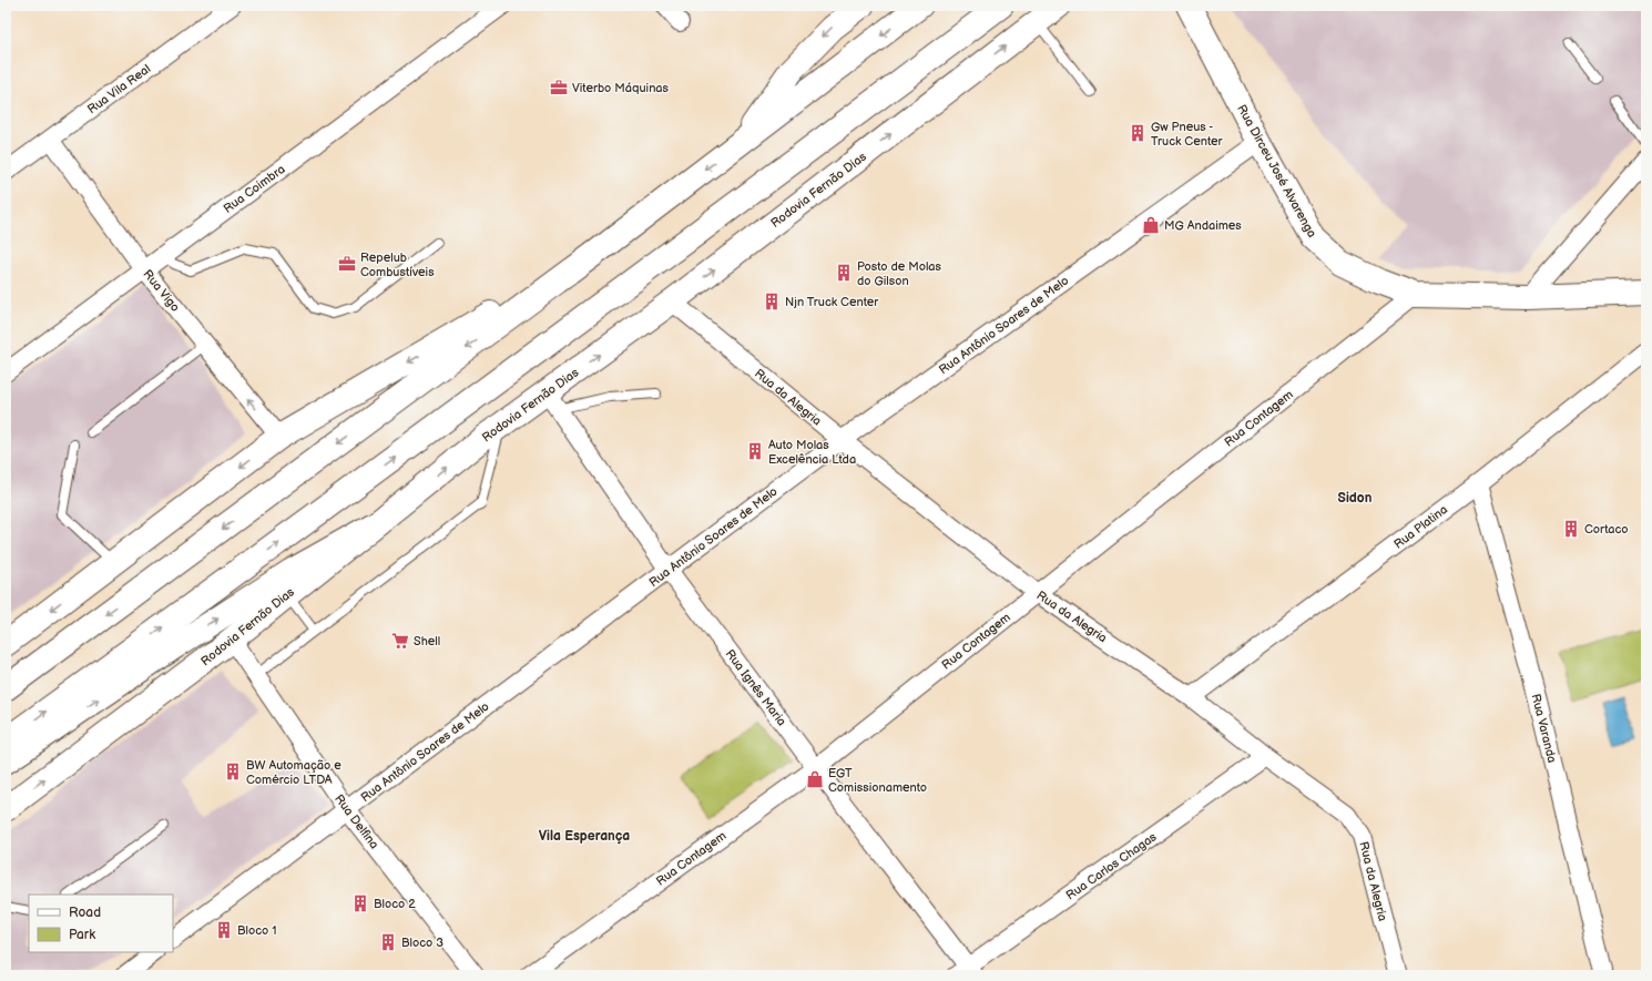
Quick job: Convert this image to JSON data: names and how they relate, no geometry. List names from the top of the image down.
{
  "streets": {
    "main road": ["Rua Dirceu José Alvarenga", "Rodovia Fernão Dias"],
    "street": [
      "Rua Vila Real",
      "Rua Coimbra",
      "Rua Vigo",
      "Rua Antônio Soares de Melo",
      "Rua da Alegria",
      "Rua Contagem",
      "Rua Platina",
      "Rua Ignês Maria",
      "Rua Varanda",
      "Rua Delfina",
      "Rua Carlos Chagas"
    ]
  },
  "crossings": [
    ["Rua Vila Real", "Rua Vigo"],
    ["Rua Dirceu José Alvarenga", "Rua Antônio Soares de Melo"],
    ["Rua Dirceu José Alvarenga", "Rua Contagem"],
    ["Rua Coimbra", "Rua Vigo"],
    ["Rodovia Fernão Dias", "Rua da Alegria"],
    ["Rodovia Fernão Dias", "Rua Ignês Maria"],
    ["Rodovia Fernão Dias", "Rua Delfina"],
    ["Rua Antônio Soares de Melo", "Rua da Alegria"],
    ["Rua Antônio Soares de Melo", "Rua Ignês Maria"],
    ["Rua Antônio Soares de Melo", "Rua Delfina"],
    ["Rua da Alegria", "Rua Contagem"],
    ["Rua da Alegria", "Rua Platina"],
    ["Rua da Alegria", "Rua Carlos Chagas"],
    ["Rua Contagem", "Rua Ignês Maria"],
    ["Rua Platina", "Rua Varanda"],
    ["Rua Ignês Maria", "Rua Carlos Chagas"]
  ],
  "districts": ["Sidon", "Vila Esperança"],
  "places": {
    "office": ["Viterbo Máquinas", "Repelub Combustíveis"],
    "building": [
      "Gw Pneus - Truck Center",
      "Posto de Molas do Gilson",
      "Njn Truck Center",
      "Auto Molas Excelência Ltda",
      "Cortaco",
      "BW Automação e Comércio LTDA",
      "Bloco 2",
      "Bloco 1",
      "Bloco 3"
    ],
    "shop": ["MG Andaimes", "EGT Comissionamento"],
    "supermarket": ["Shell"]
  },
  "legend": ["Road", "Park"]
}
